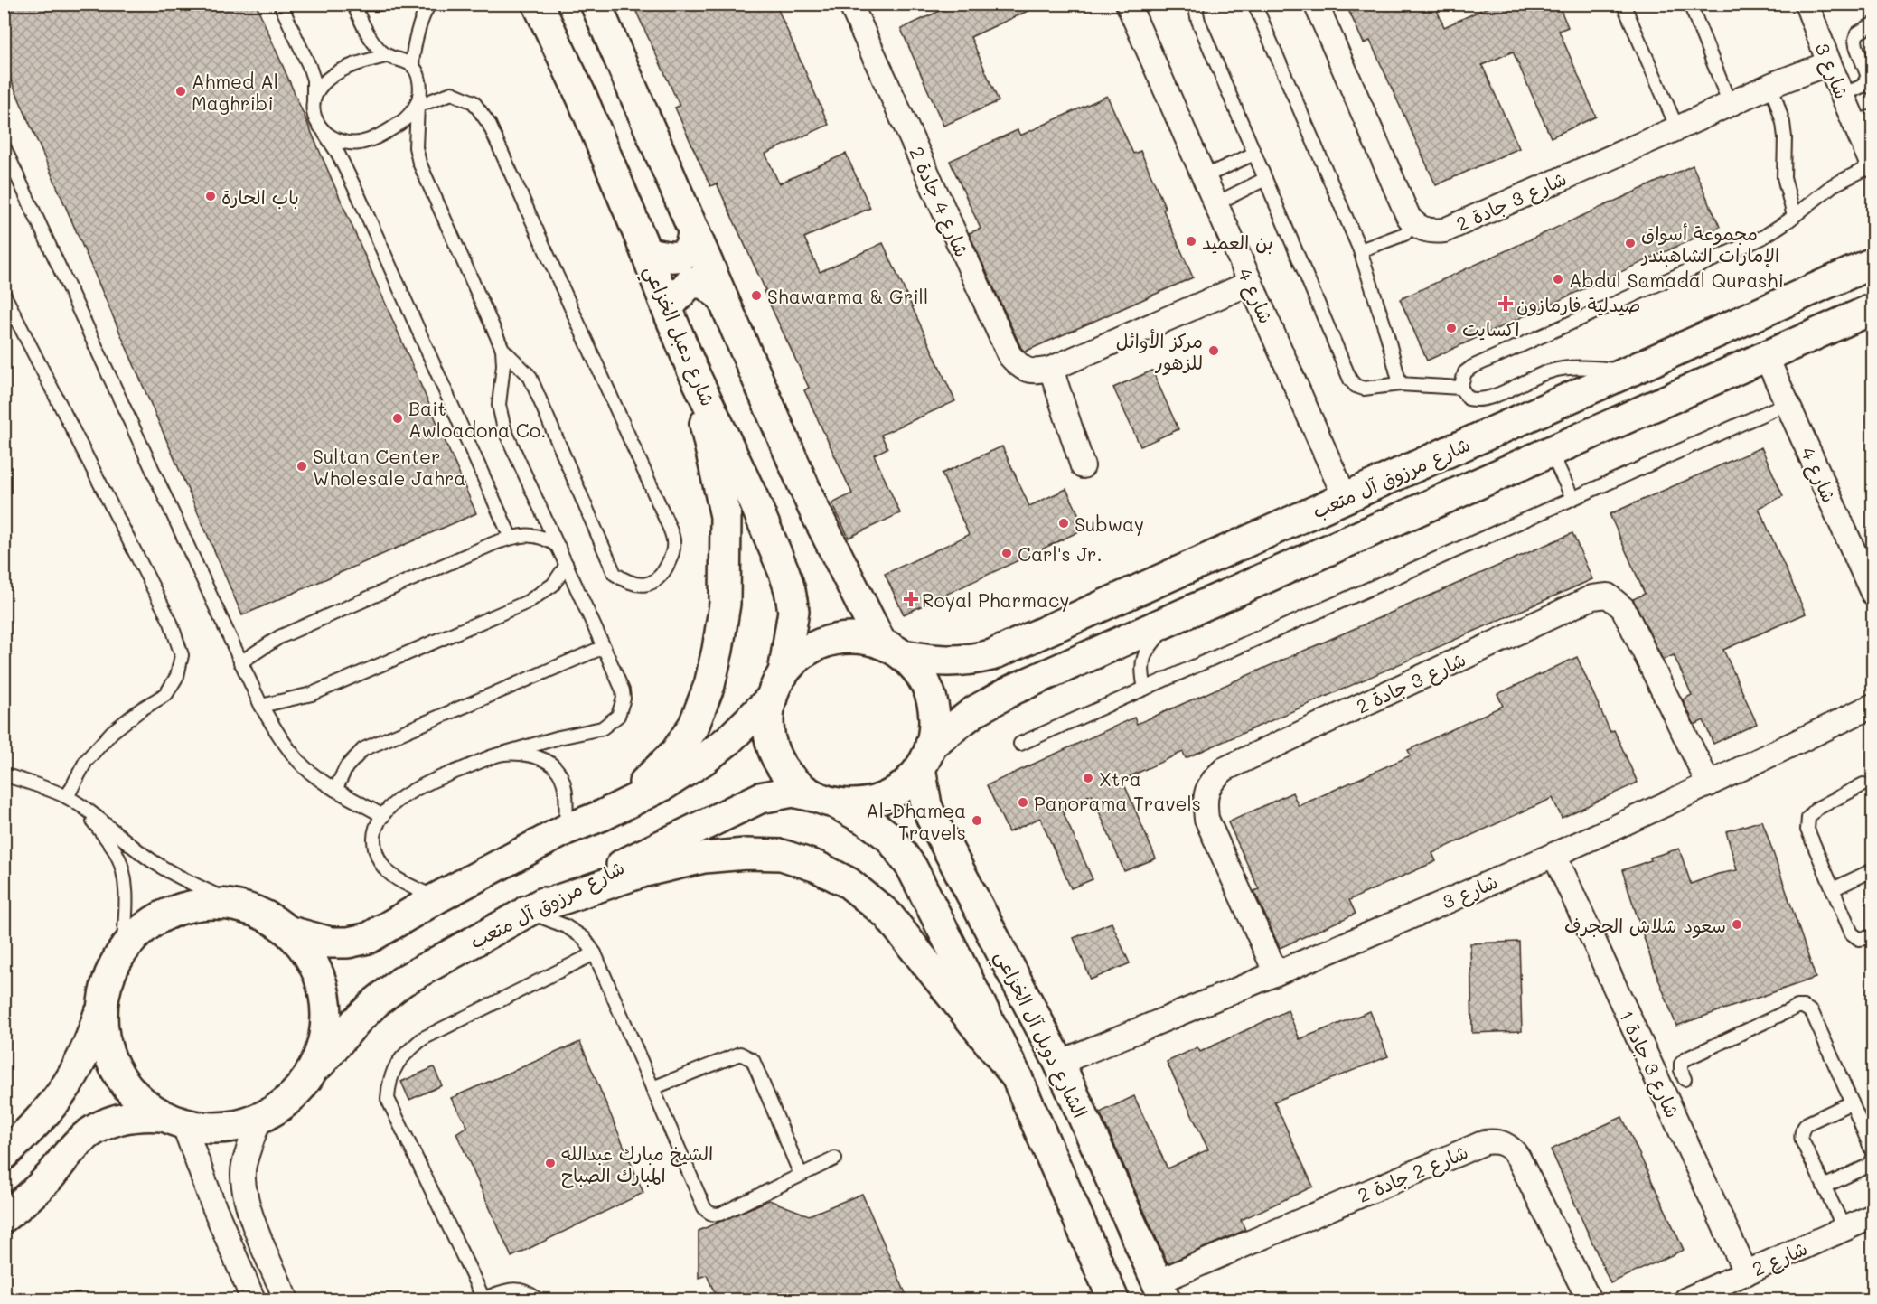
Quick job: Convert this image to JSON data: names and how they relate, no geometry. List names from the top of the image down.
{
  "streets": {
    "main road": ["شارع دعبل الخزاعي", "شارع مرزوق آل متعب", "الشارع دوبل آل الخزاعي"],
    "street": [
      "شارع 3",
      "شارع 3 جادة 2",
      "شارع 4 جادة 2",
      "شارع 4",
      "شارع 3 جادة 1",
      "شارع 2 جادة 2",
      "شارع 2"
    ]
  },
  "crossings": [
    ["شارع 3", "شارع 3 جادة 2"],
    ["شارع 3", "الشارع دوبل آل الخزاعي"],
    ["شارع 3", "شارع 3 جادة 1"],
    ["شارع 4 جادة 2", "شارع 4"],
    ["شارع 4", "شارع مرزوق آل متعب"],
    ["شارع دعبل الخزاعي", "شارع مرزوق آل متعب"],
    ["شارع دعبل الخزاعي", "الشارع دوبل آل الخزاعي"],
    ["شارع مرزوق آل متعب", "الشارع دوبل آل الخزاعي"],
    ["الشارع دوبل آل الخزاعي", "شارع 2 جادة 2"],
    ["شارع 3 جادة 1", "شارع 2"]
  ],
  "places": {
    "other": [
      "Ahmed Al Maghribi",
      "باب الحارة",
      "بن العميد",
      "مجموعة أسواق الإمارات الشاهبندر",
      "Abdul Samadal Qurashi",
      "Shawarma & Grill",
      "اكسايت",
      "مركز الأوائل للزهور",
      "Bait Awloadona Co.",
      "Sultan Center Wholesale Jahra",
      "Subway",
      "Carl's Jr.",
      "Xtra",
      "Panorama Travels",
      "Al-Dhamea Travels",
      "سعود شلاش الحجرف",
      "الشيخ مبارك عبدالله المبارك الصباح"
    ],
    "health": ["صيدلية فارمازون", "Royal Pharmacy"]
  }
}
